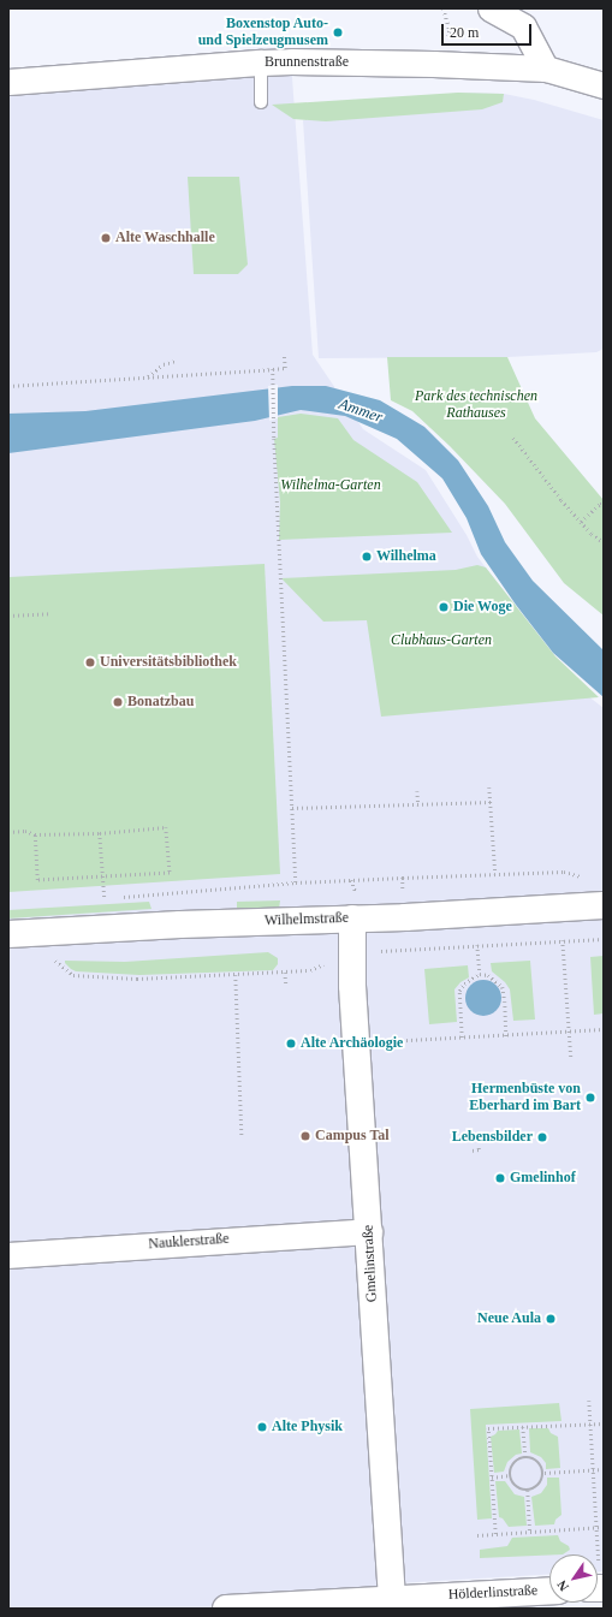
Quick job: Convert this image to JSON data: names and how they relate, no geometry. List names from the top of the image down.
{
  "streets": {
    "main road": ["Wilhelmstraße", "Gmelinstraße", "Hölderlinstraße"],
    "street": ["Brunnenstraße", "Nauklerstraße"]
  },
  "crossings": [
    ["Wilhelmstraße", "Gmelinstraße"],
    ["Nauklerstraße", "Gmelinstraße"],
    ["Gmelinstraße", "Hölderlinstraße"]
  ],
  "water": ["Ammer"],
  "parks": ["Park des technischen Rathauses", "Wilhelma-Garten", "Clubhaus-Garten"],
  "places": [
    "Boxenstop Auto- und Spielzeugmusem",
    "Alte Waschhalle",
    "Wilhelma",
    "Die Woge",
    "Universitätsbibliothek",
    "Bonatzbau",
    "Alte Archäologie",
    "Hermenbüste von Eberhard im Bart",
    "Campus Tal",
    "Lebensbilder",
    "Gmelinhof",
    "Neue Aula",
    "Alte Physik"
  ],
  "scale_bar": "20 m",
  "north": "bottom left"
}
